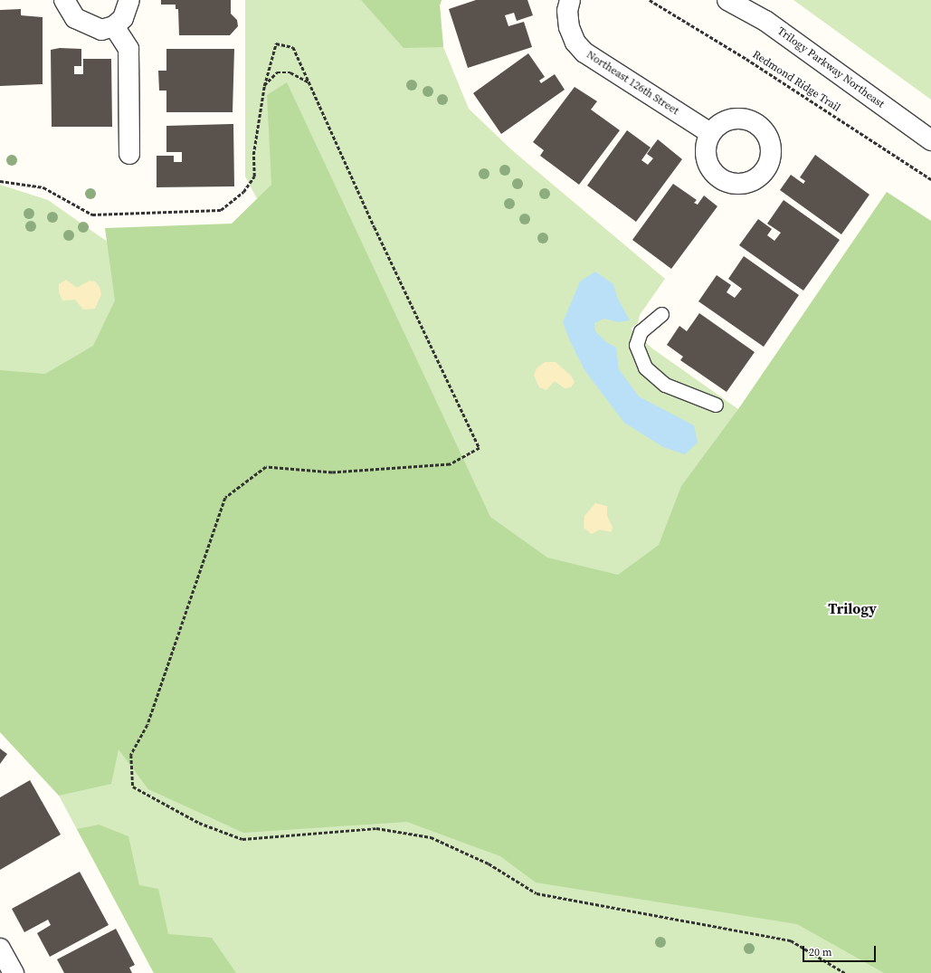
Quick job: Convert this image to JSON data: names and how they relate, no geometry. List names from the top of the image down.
{
  "streets": {
    "street": ["Trilogy Parkway Northeast", "Northeast 126th Street"],
    "path": ["Redmond Ridge Trail"]
  },
  "districts": ["Trilogy"],
  "scale_bar": "20 m"
}
